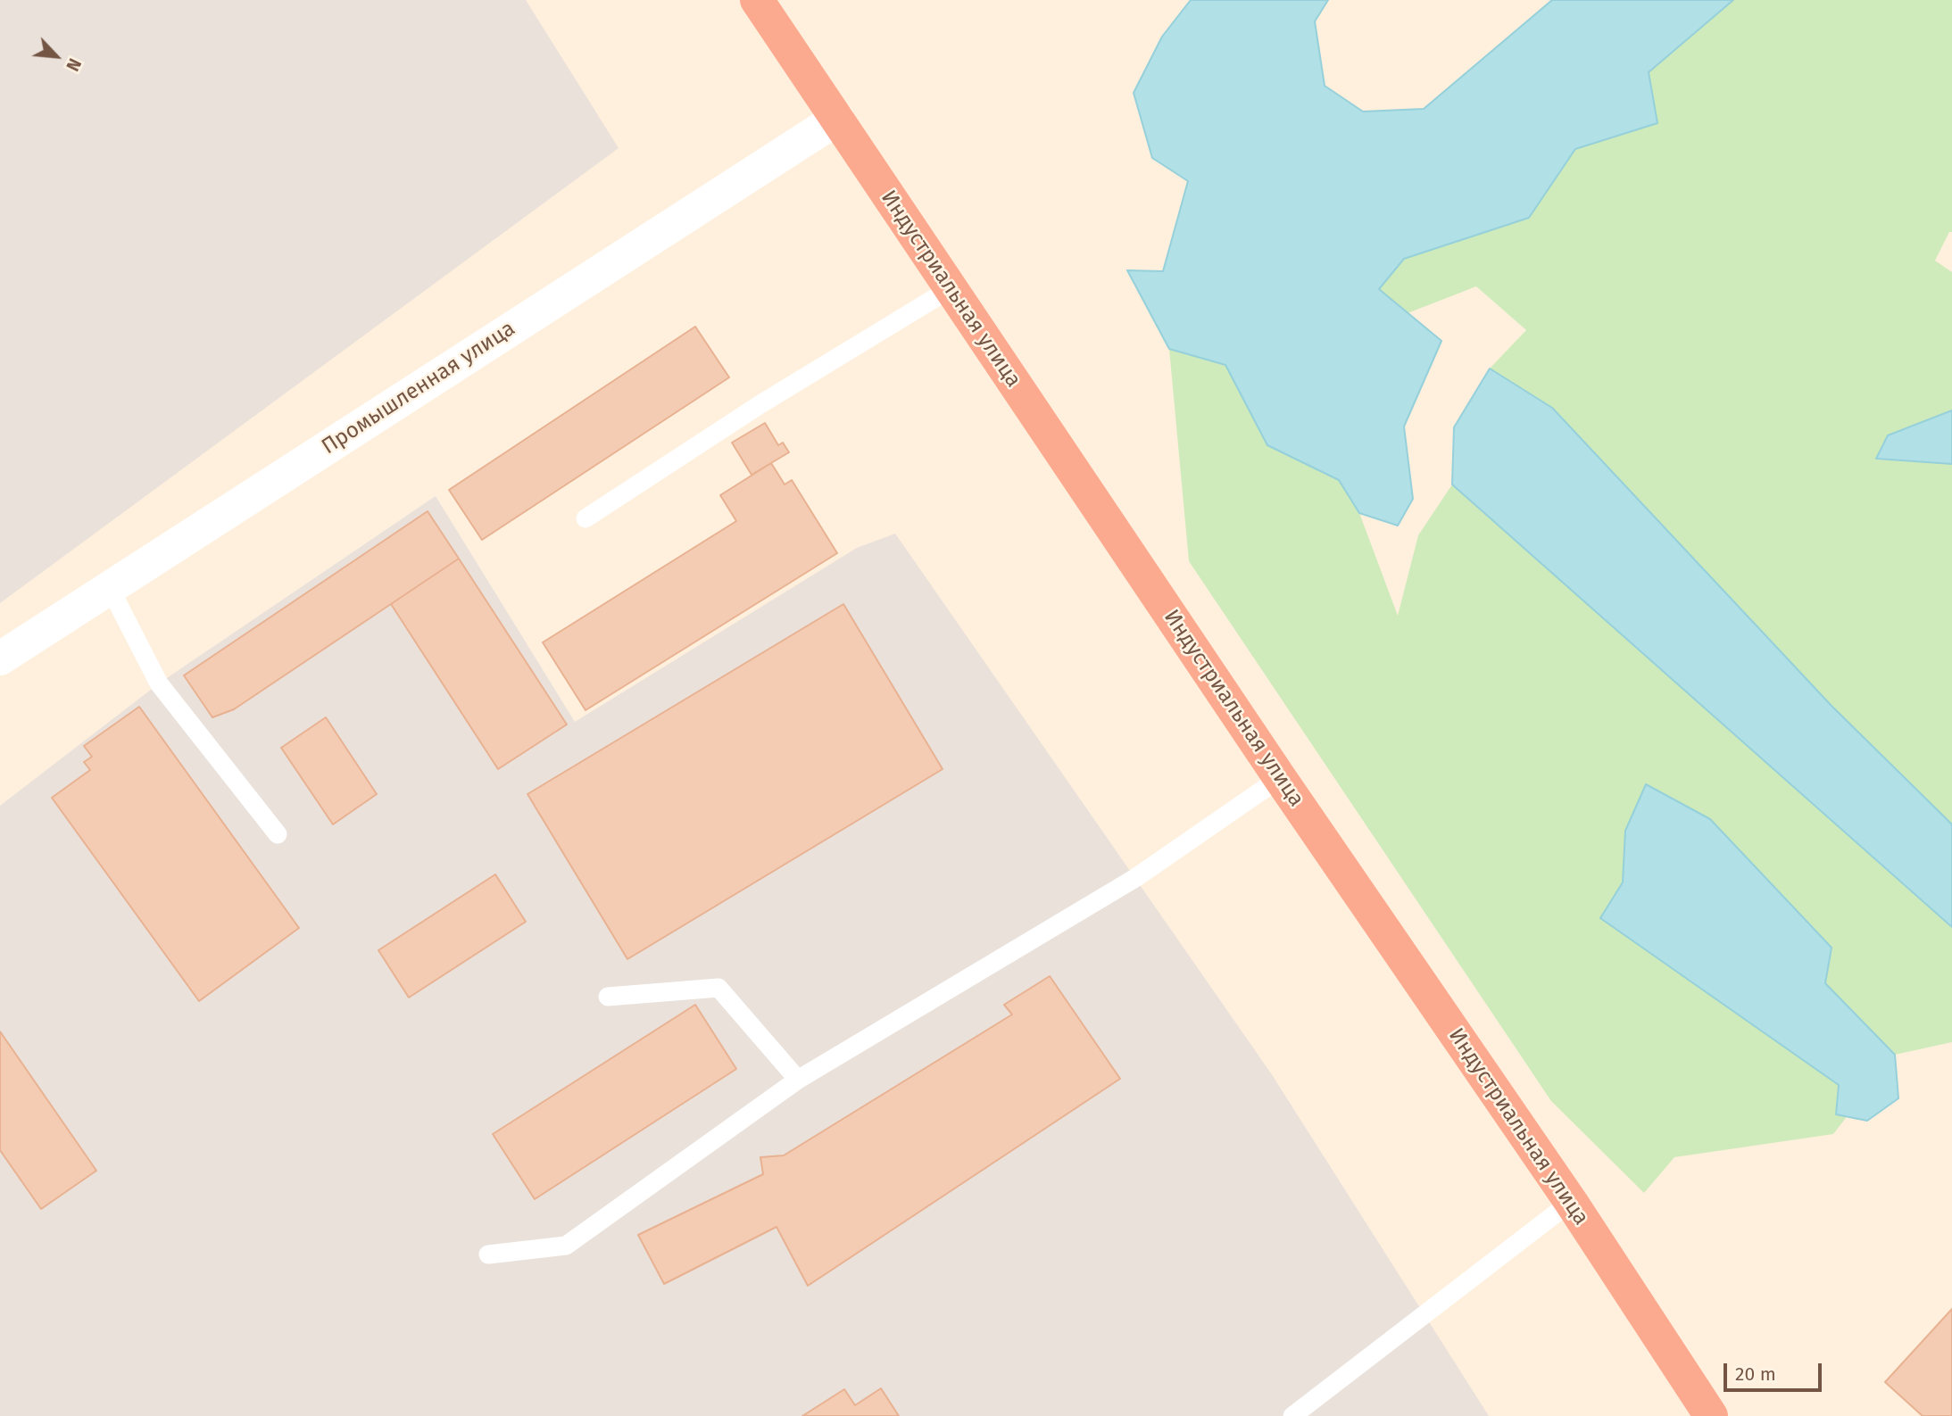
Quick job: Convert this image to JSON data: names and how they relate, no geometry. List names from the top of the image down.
{
  "streets": {
    "highway": ["Индустриальная улица"],
    "street": ["Промышленная улица"]
  },
  "crossings": [
    ["Индустриальная улица", "Промышленная улица"]
  ],
  "scale_bar": "20 m",
  "north": "bottom right"
}
